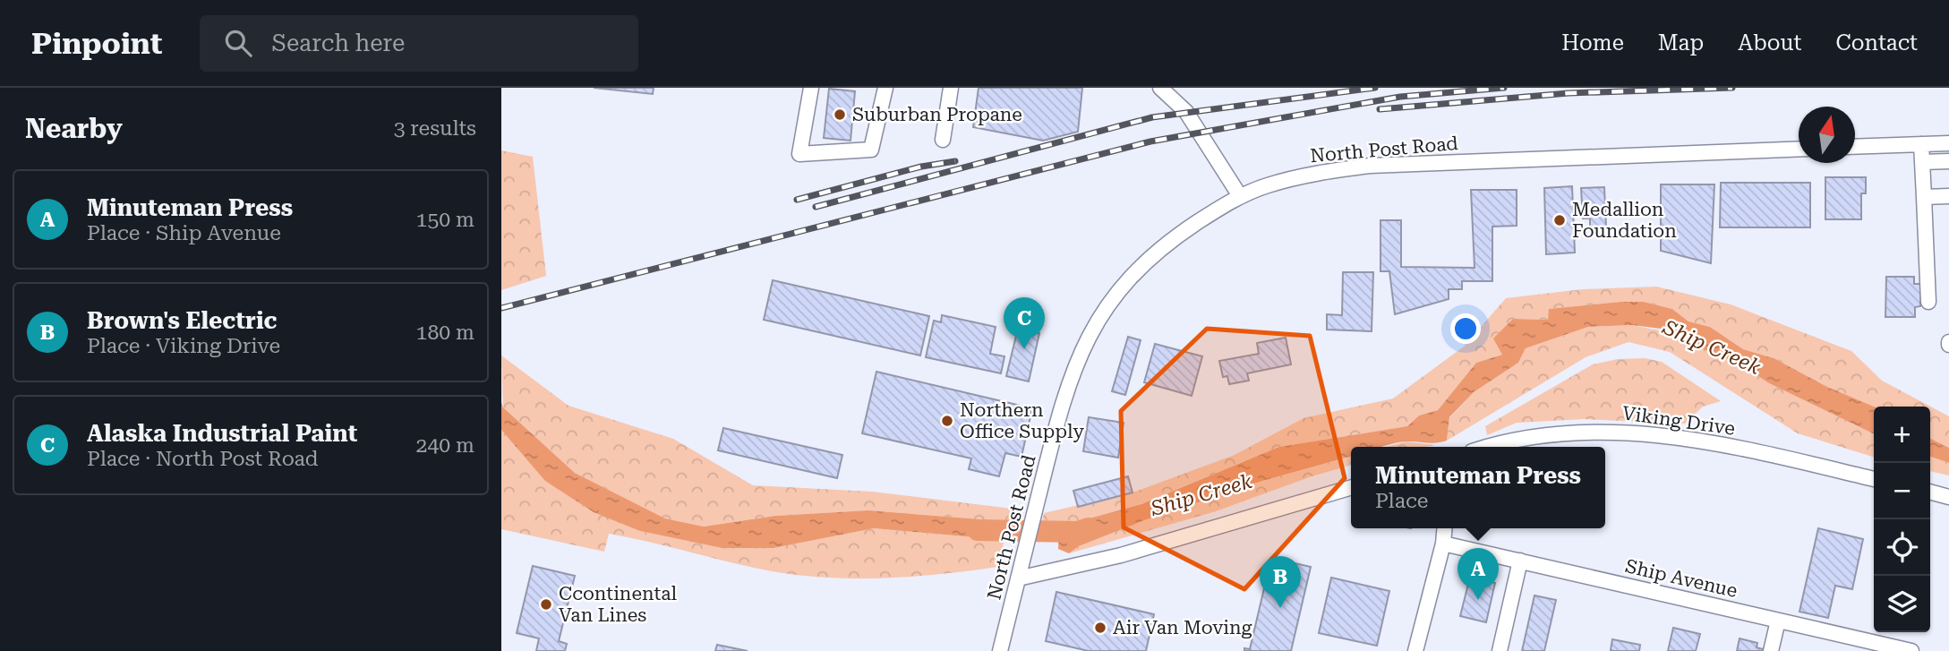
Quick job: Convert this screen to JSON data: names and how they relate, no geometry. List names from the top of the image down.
{
  "streets": {
    "street": ["North Post Road", "Viking Drive", "Ship Avenue"]
  },
  "water": ["Ship Creek"],
  "places": [
    "Suburban Propane",
    "Medallion Foundation",
    "Northern Office Supply",
    "Ccontinental Van Lines",
    "Air Van Moving"
  ],
  "north": "top",
  "page": {
    "header": "Pinpoint",
    "search": "Search here",
    "nav": [
      "Home",
      "Map",
      "About",
      "Contact"
    ],
    "heading": ["Nearby", "3 results"],
    "list": [
      {
        "mark": "A",
        "name": "Minuteman Press",
        "note": "Place · Ship Avenue",
        "value": "150 m"
      },
      {
        "mark": "B",
        "name": "Brown's Electric",
        "note": "Place · Viking Drive",
        "value": "180 m"
      },
      {
        "mark": "C",
        "name": "Alaska Industrial Paint",
        "note": "Place · North Post Road",
        "value": "240 m"
      }
    ],
    "pins": ["C", "A", "B"],
    "map_buttons": ["+", "−"],
    "popup": ["Minuteman Press", "Place"]
  }
}
